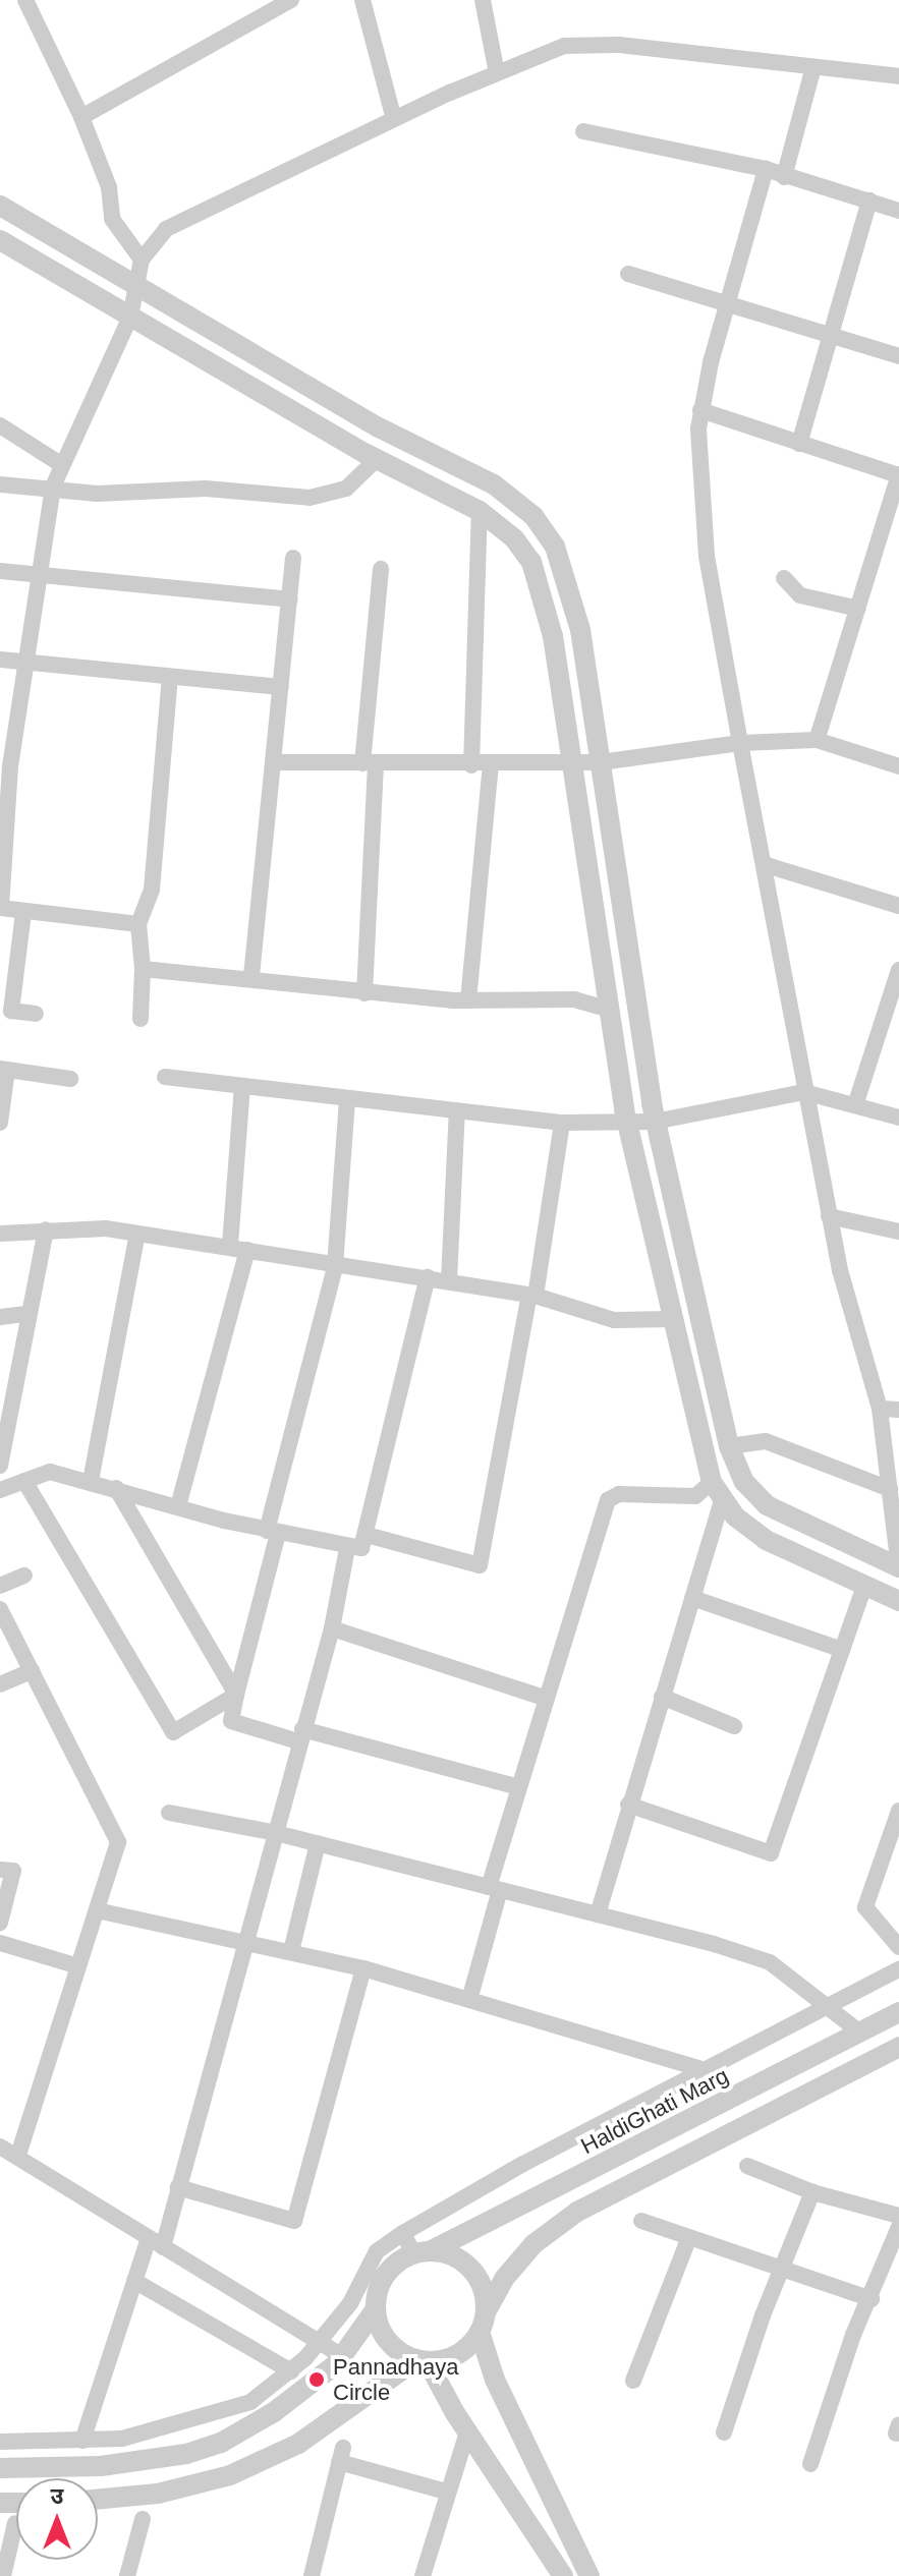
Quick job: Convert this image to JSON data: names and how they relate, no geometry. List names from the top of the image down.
{
  "streets": {
    "street": ["HaldiGhati Marg"]
  },
  "places": ["Pannadhaya Circle"],
  "north": "top"
}
